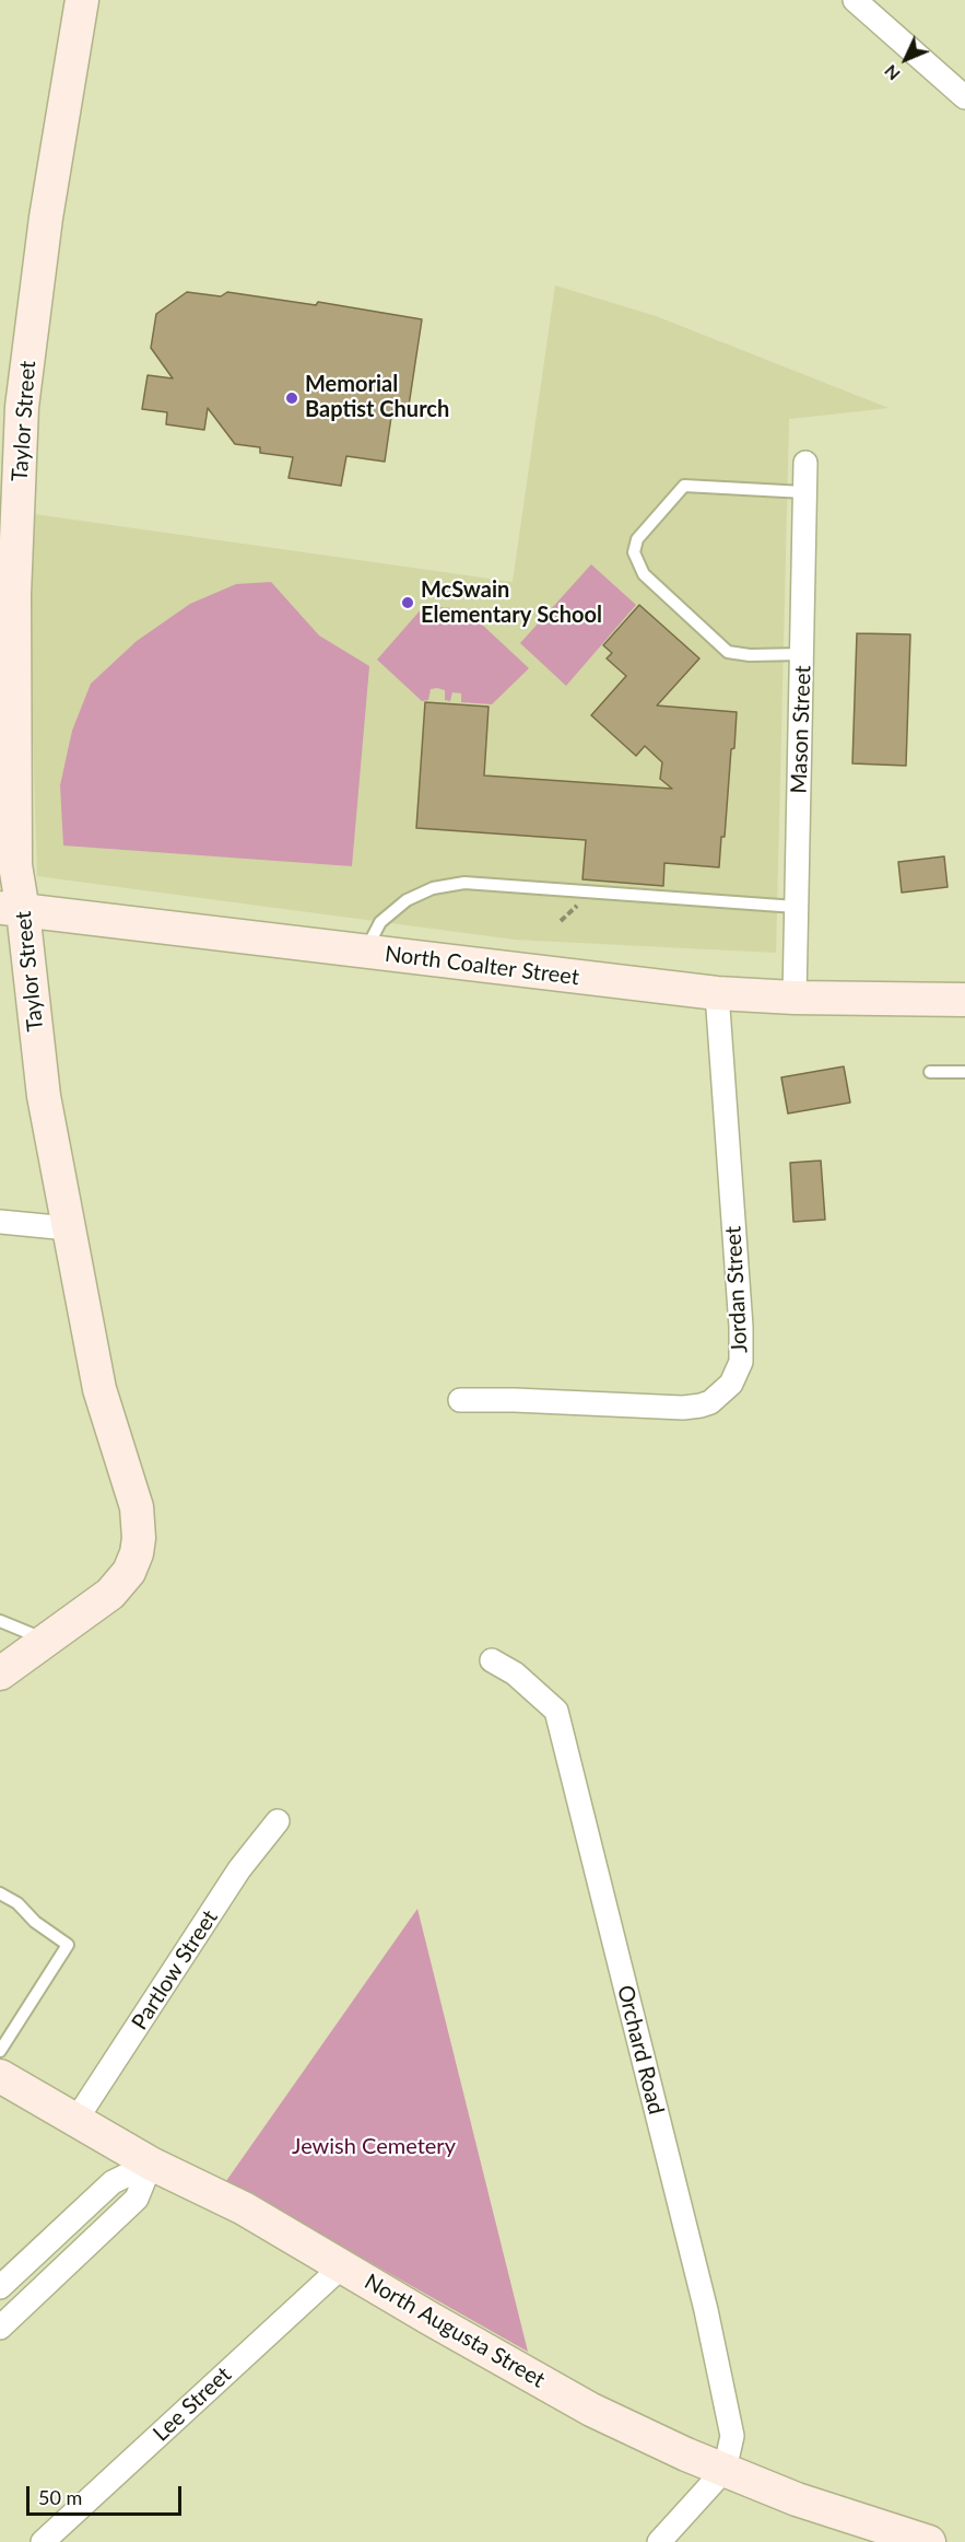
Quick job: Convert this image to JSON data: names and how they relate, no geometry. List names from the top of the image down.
{
  "streets": {
    "street": [
      "Taylor Street",
      "Mason Street",
      "North Coalter Street",
      "Jordan Street",
      "Partlow Street",
      "Orchard Road",
      "North Augusta Street",
      "Lee Street"
    ]
  },
  "crossings": [
    ["Taylor Street", "North Coalter Street"],
    ["Mason Street", "North Coalter Street"],
    ["North Coalter Street", "Jordan Street"],
    ["Partlow Street", "North Augusta Street"],
    ["Orchard Road", "North Augusta Street"],
    ["North Augusta Street", "Lee Street"]
  ],
  "parks": ["Jewish Cemetery"],
  "places": ["Memorial Baptist Church", "McSwain Elementary School"],
  "scale_bar": "50 m",
  "north": "bottom left"
}
